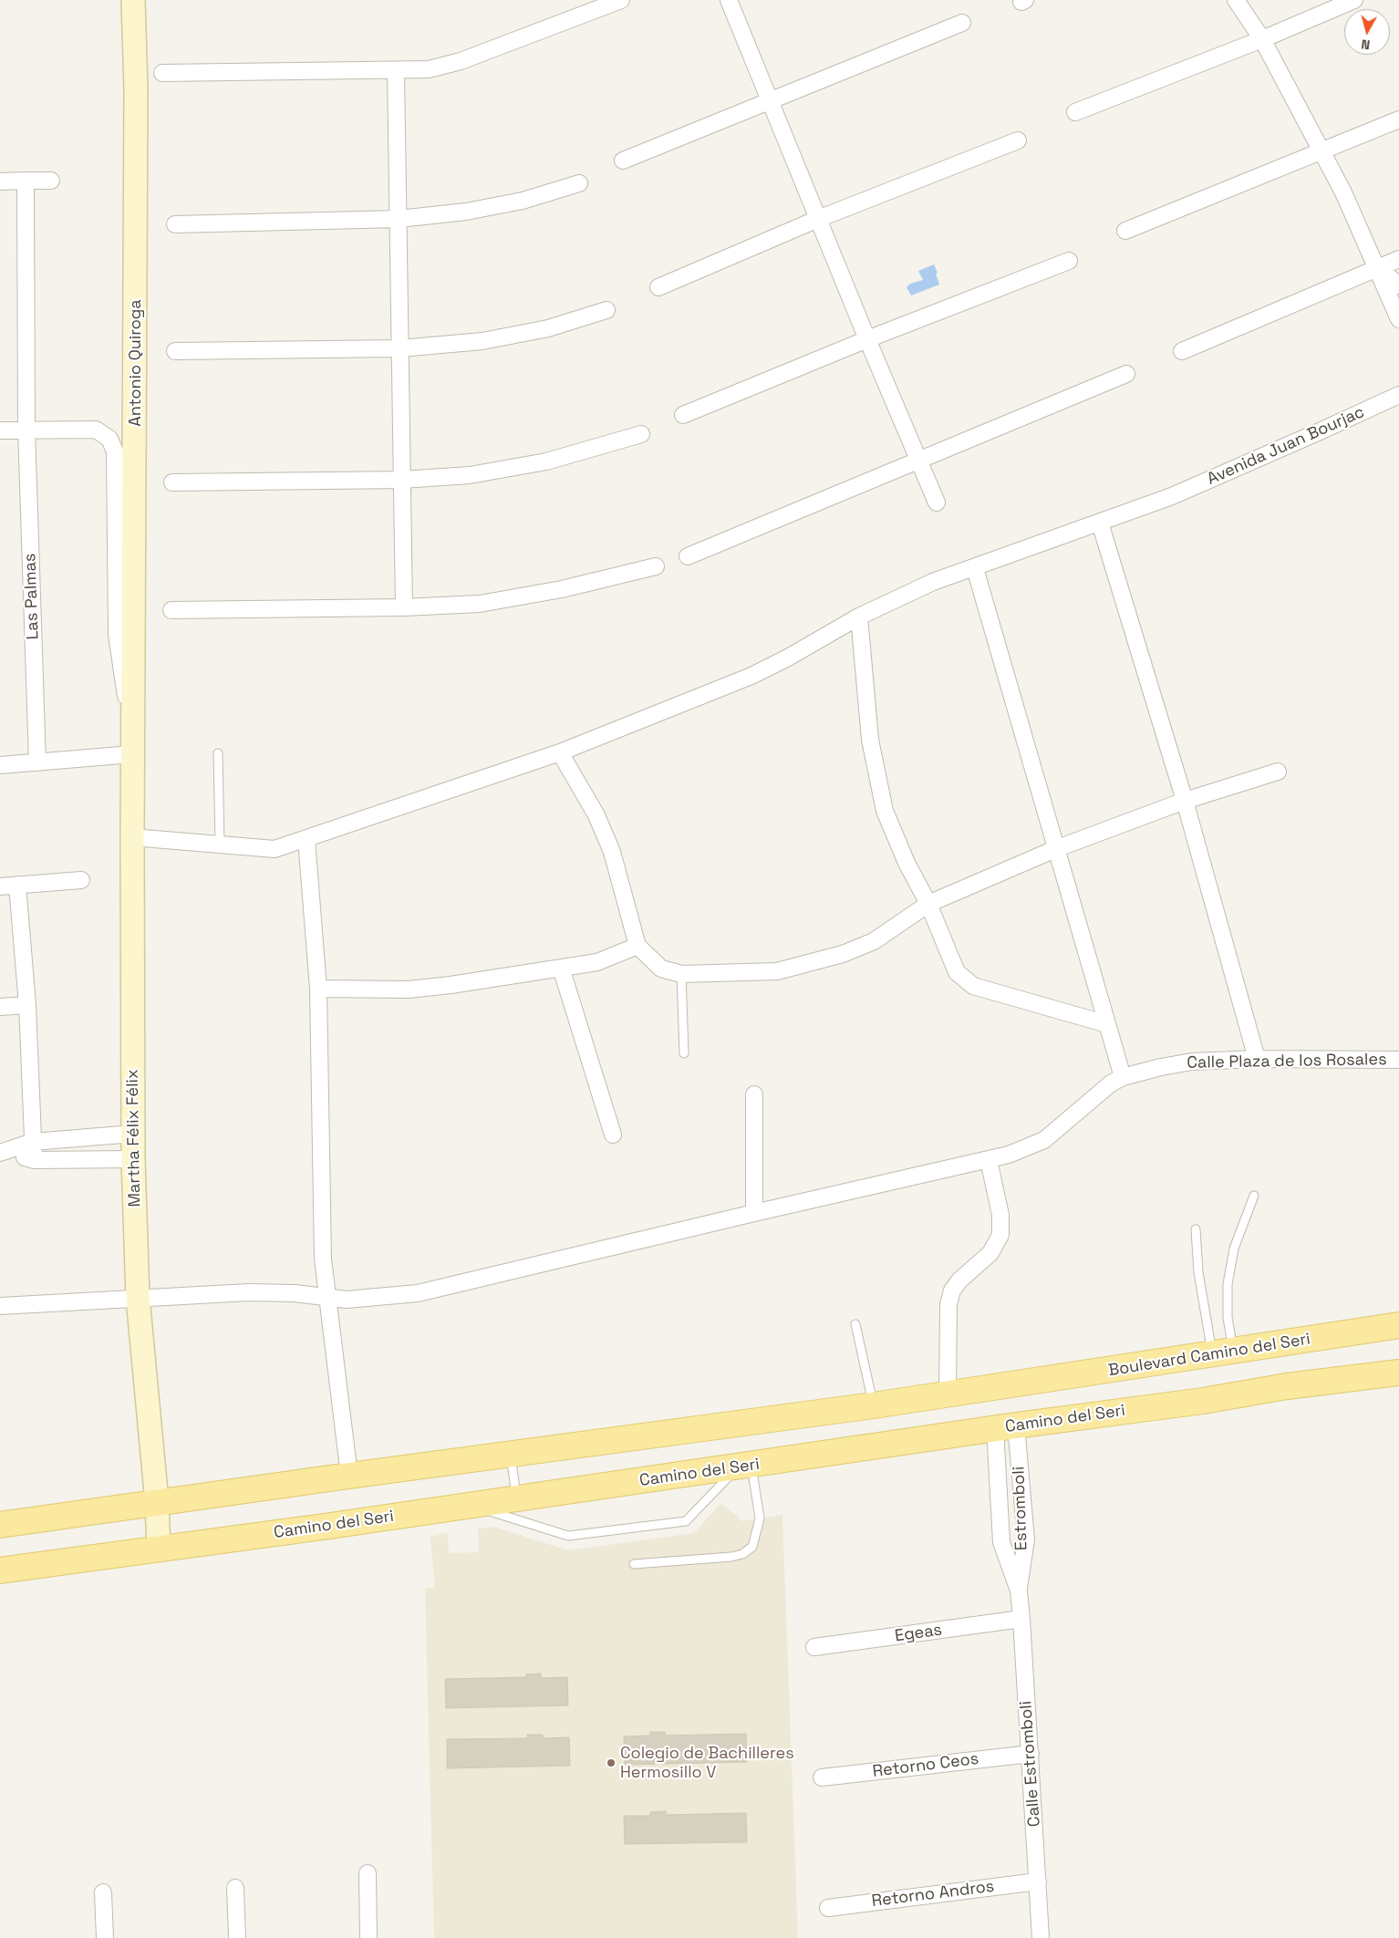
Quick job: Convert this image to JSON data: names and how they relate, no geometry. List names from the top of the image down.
{
  "streets": {
    "main road": ["Boulevard Camino del Seri", "Camino del Seri"],
    "street": [
      "Antonio Quiroga",
      "Avenida Juan Bourjac",
      "Las Palmas",
      "Calle Plaza de los Rosales",
      "Martha Félix Félix",
      "Estromboli",
      "Egeas",
      "Calle Estromboli",
      "Retorno Ceos",
      "Retorno Andros"
    ]
  },
  "crossings": [
    ["Antonio Quiroga", "Martha Félix Félix"],
    ["Avenida Juan Bourjac", "Martha Félix Félix"],
    ["Calle Plaza de los Rosales", "Martha Félix Félix"],
    ["Martha Félix Félix", "Camino del Seri"],
    ["Camino del Seri", "Estromboli"],
    ["Estromboli", "Calle Estromboli"],
    ["Egeas", "Calle Estromboli"],
    ["Calle Estromboli", "Retorno Ceos"],
    ["Calle Estromboli", "Retorno Andros"]
  ],
  "places": ["Colegio de Bachilleres Hermosillo V"],
  "north": "bottom"
}
